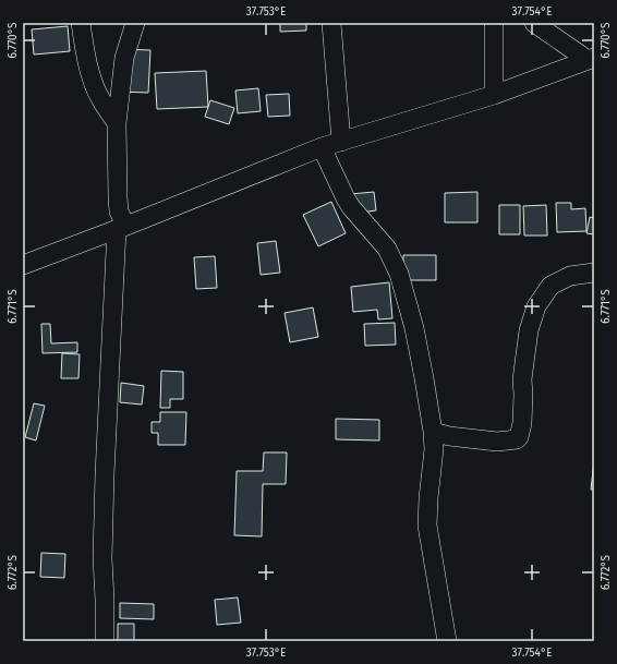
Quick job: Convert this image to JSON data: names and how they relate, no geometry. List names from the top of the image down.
{
  "coordinates": [
    "37.753°E",
    "37.754°E",
    "6.770°S",
    "6.771°S",
    "6.772°S"
  ]
}
